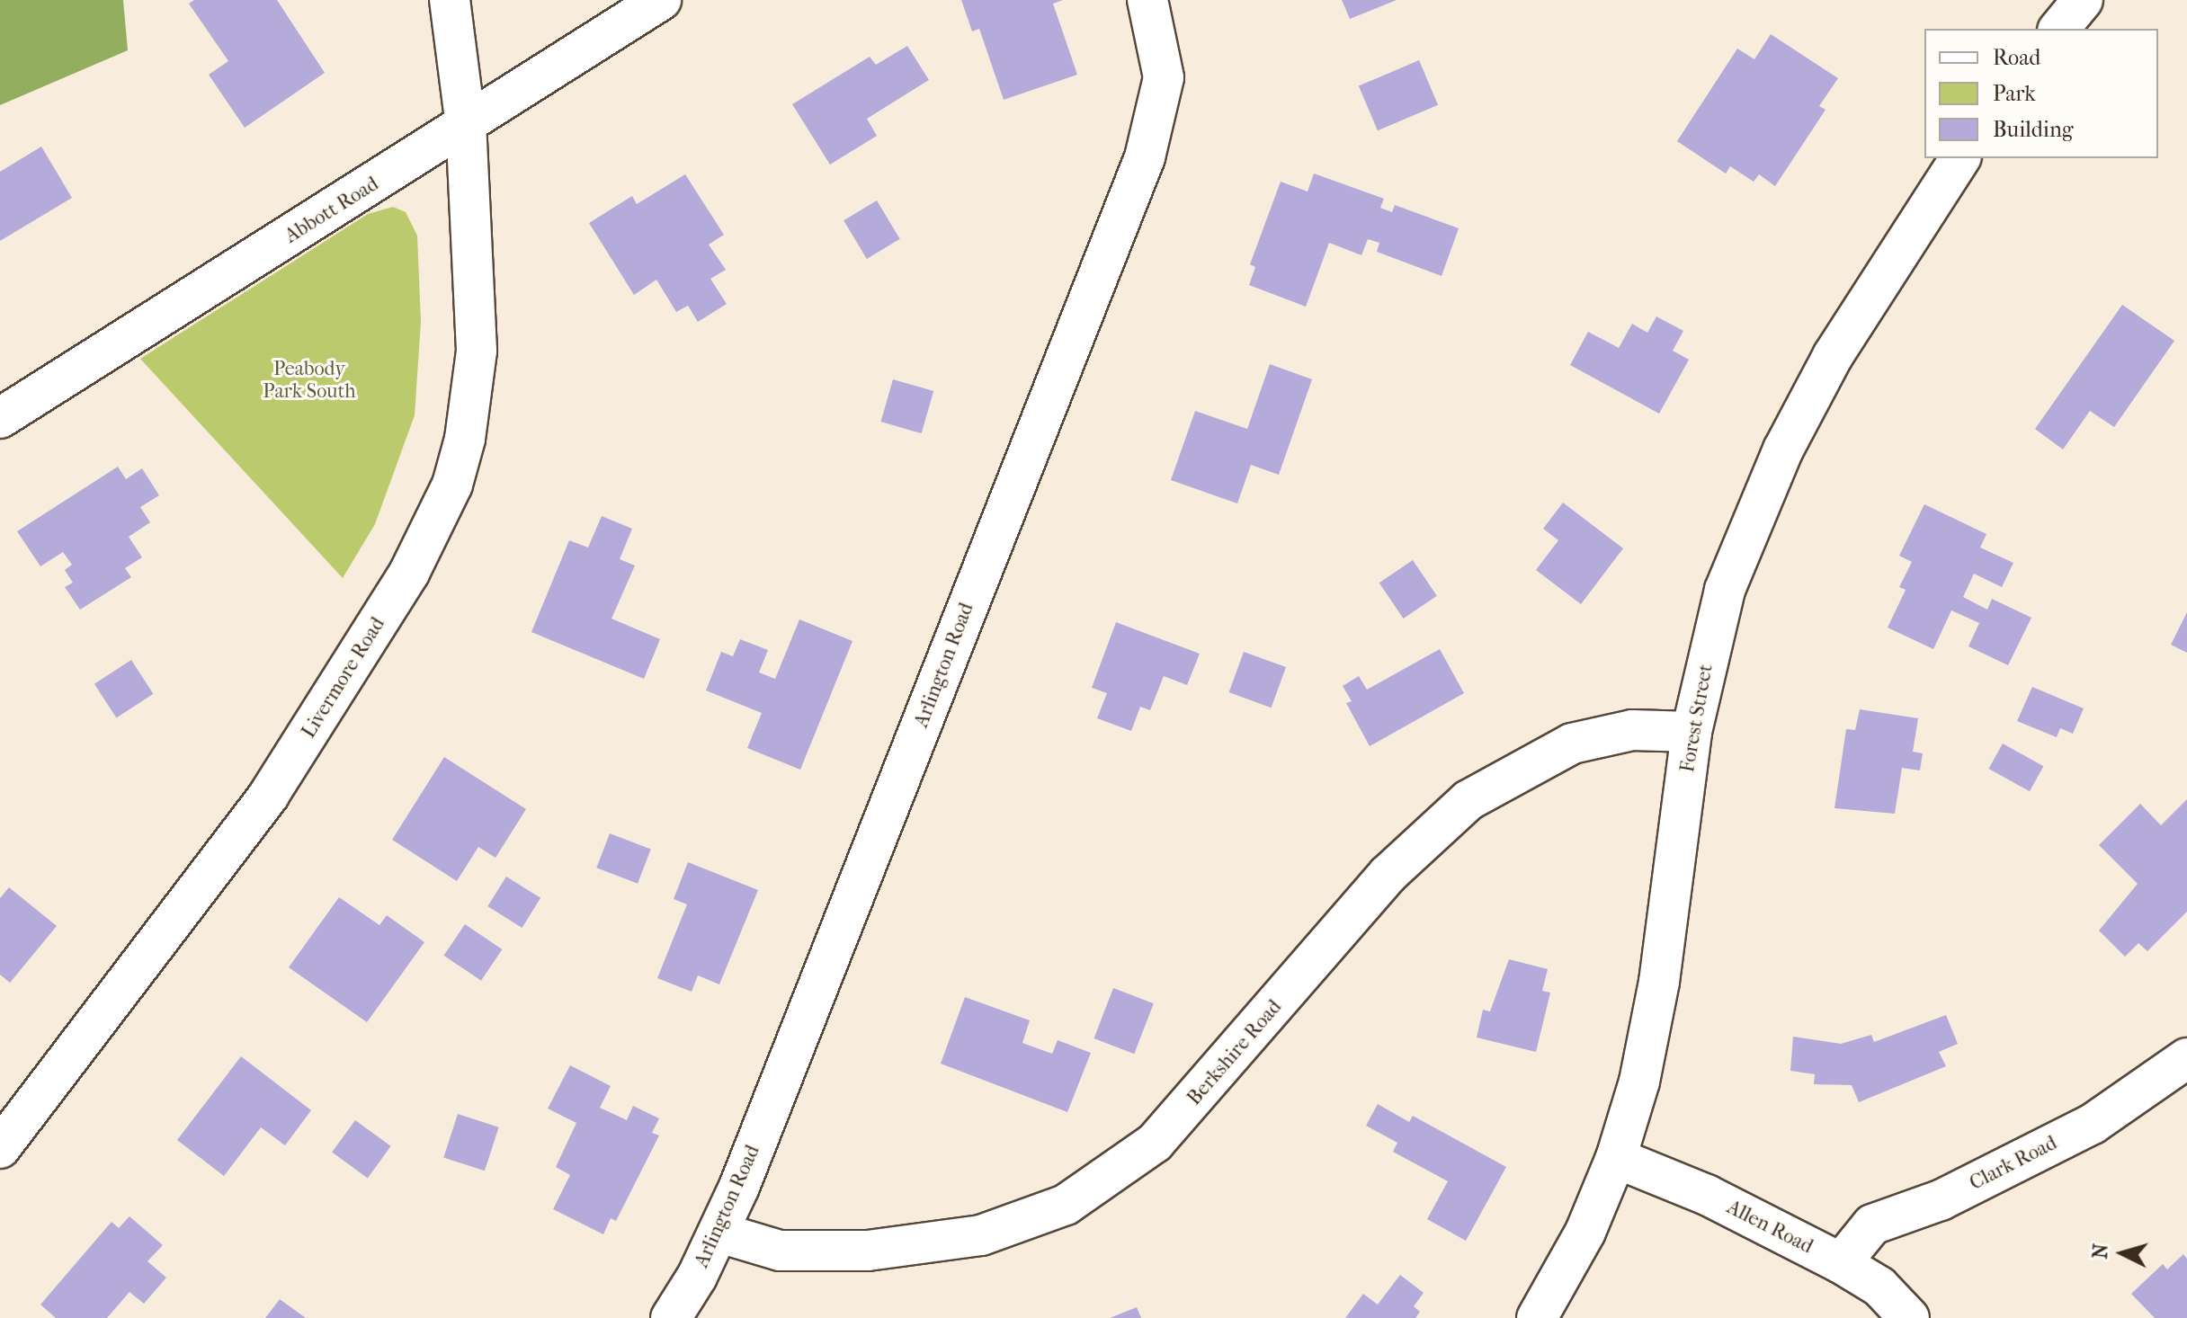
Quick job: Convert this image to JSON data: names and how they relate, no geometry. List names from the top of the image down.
{
  "streets": {
    "street": [
      "Abbott Road",
      "Arlington Road",
      "Livermore Road",
      "Forest Street",
      "Berkshire Road",
      "Clark Road",
      "Allen Road"
    ]
  },
  "crossings": [
    ["Abbott Road", "Livermore Road"],
    ["Arlington Road", "Berkshire Road"],
    ["Forest Street", "Berkshire Road"],
    ["Forest Street", "Allen Road"],
    ["Clark Road", "Allen Road"]
  ],
  "parks": ["Peabody Park South"],
  "legend": ["Road", "Park", "Building"],
  "north": "left"
}
